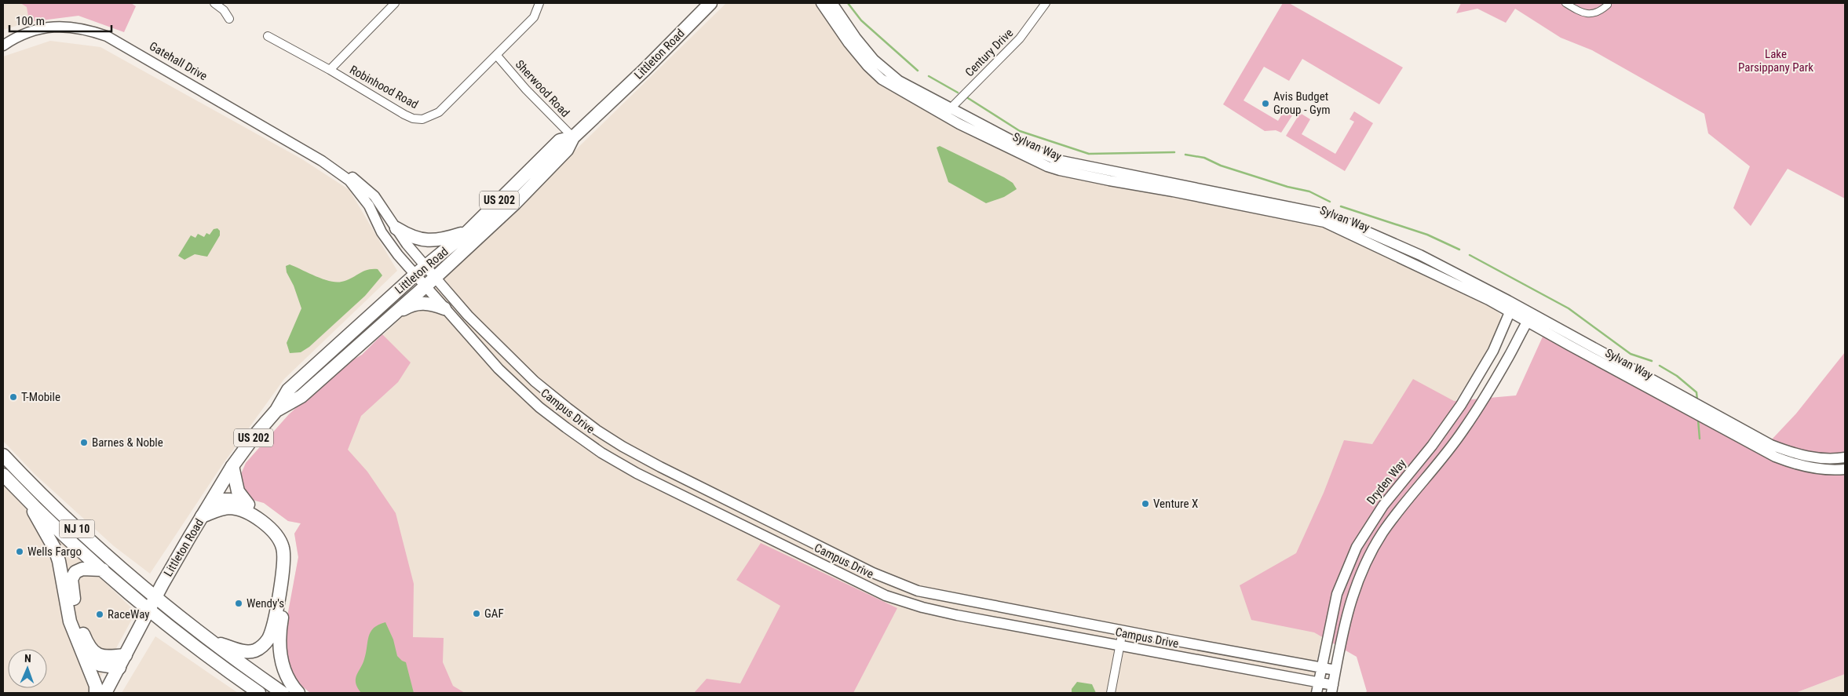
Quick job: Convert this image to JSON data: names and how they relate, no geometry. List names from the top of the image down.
{
  "streets": {
    "main road": ["Littleton Road", "US 202", "NJ 10"],
    "street": [
      "Century Drive",
      "Gatehall Drive",
      "Robinhood Road",
      "Sherwood Road",
      "Sylvan Way",
      "Campus Drive",
      "Dryden Way"
    ]
  },
  "crossings": [
    ["Century Drive", "Sylvan Way"],
    ["Littleton Road", "Gatehall Drive"],
    ["Littleton Road", "Sherwood Road"],
    ["Littleton Road", "Campus Drive"],
    ["Littleton Road", "NJ 10"],
    ["Gatehall Drive", "Campus Drive"],
    ["Robinhood Road", "Sherwood Road"],
    ["Sylvan Way", "Dryden Way"],
    ["Campus Drive", "Dryden Way"]
  ],
  "parks": ["Lake Parsippany Park"],
  "places": [
    "Avis Budget Group - Gym",
    "T-Mobile",
    "Barnes & Noble",
    "Venture X",
    "Wells Fargo",
    "Wendy's",
    "GAF",
    "RaceWay"
  ],
  "scale_bar": "100 m",
  "north": "top"
}
